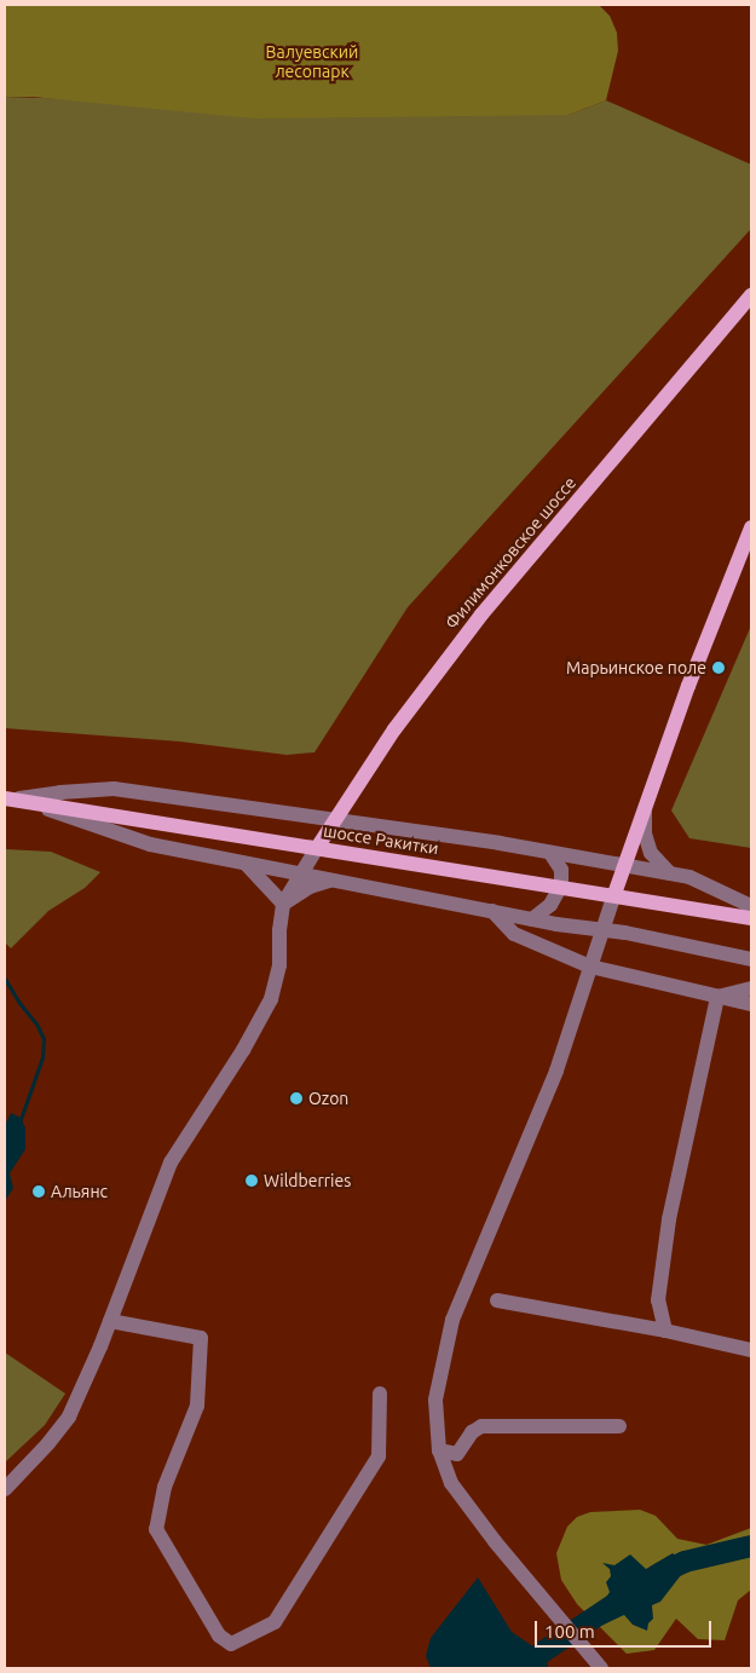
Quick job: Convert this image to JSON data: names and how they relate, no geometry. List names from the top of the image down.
{
  "streets": {
    "main road": ["Филимонковское шоссе", "шоссе Ракитки"]
  },
  "crossings": [
    ["Филимонковское шоссе", "шоссе Ракитки"]
  ],
  "parks": ["Валуевский лесопарк"],
  "places": [
    "Марьинское поле",
    "Ozon",
    "Wildberries",
    "Альянс"
  ],
  "scale_bar": "100 m"
}
